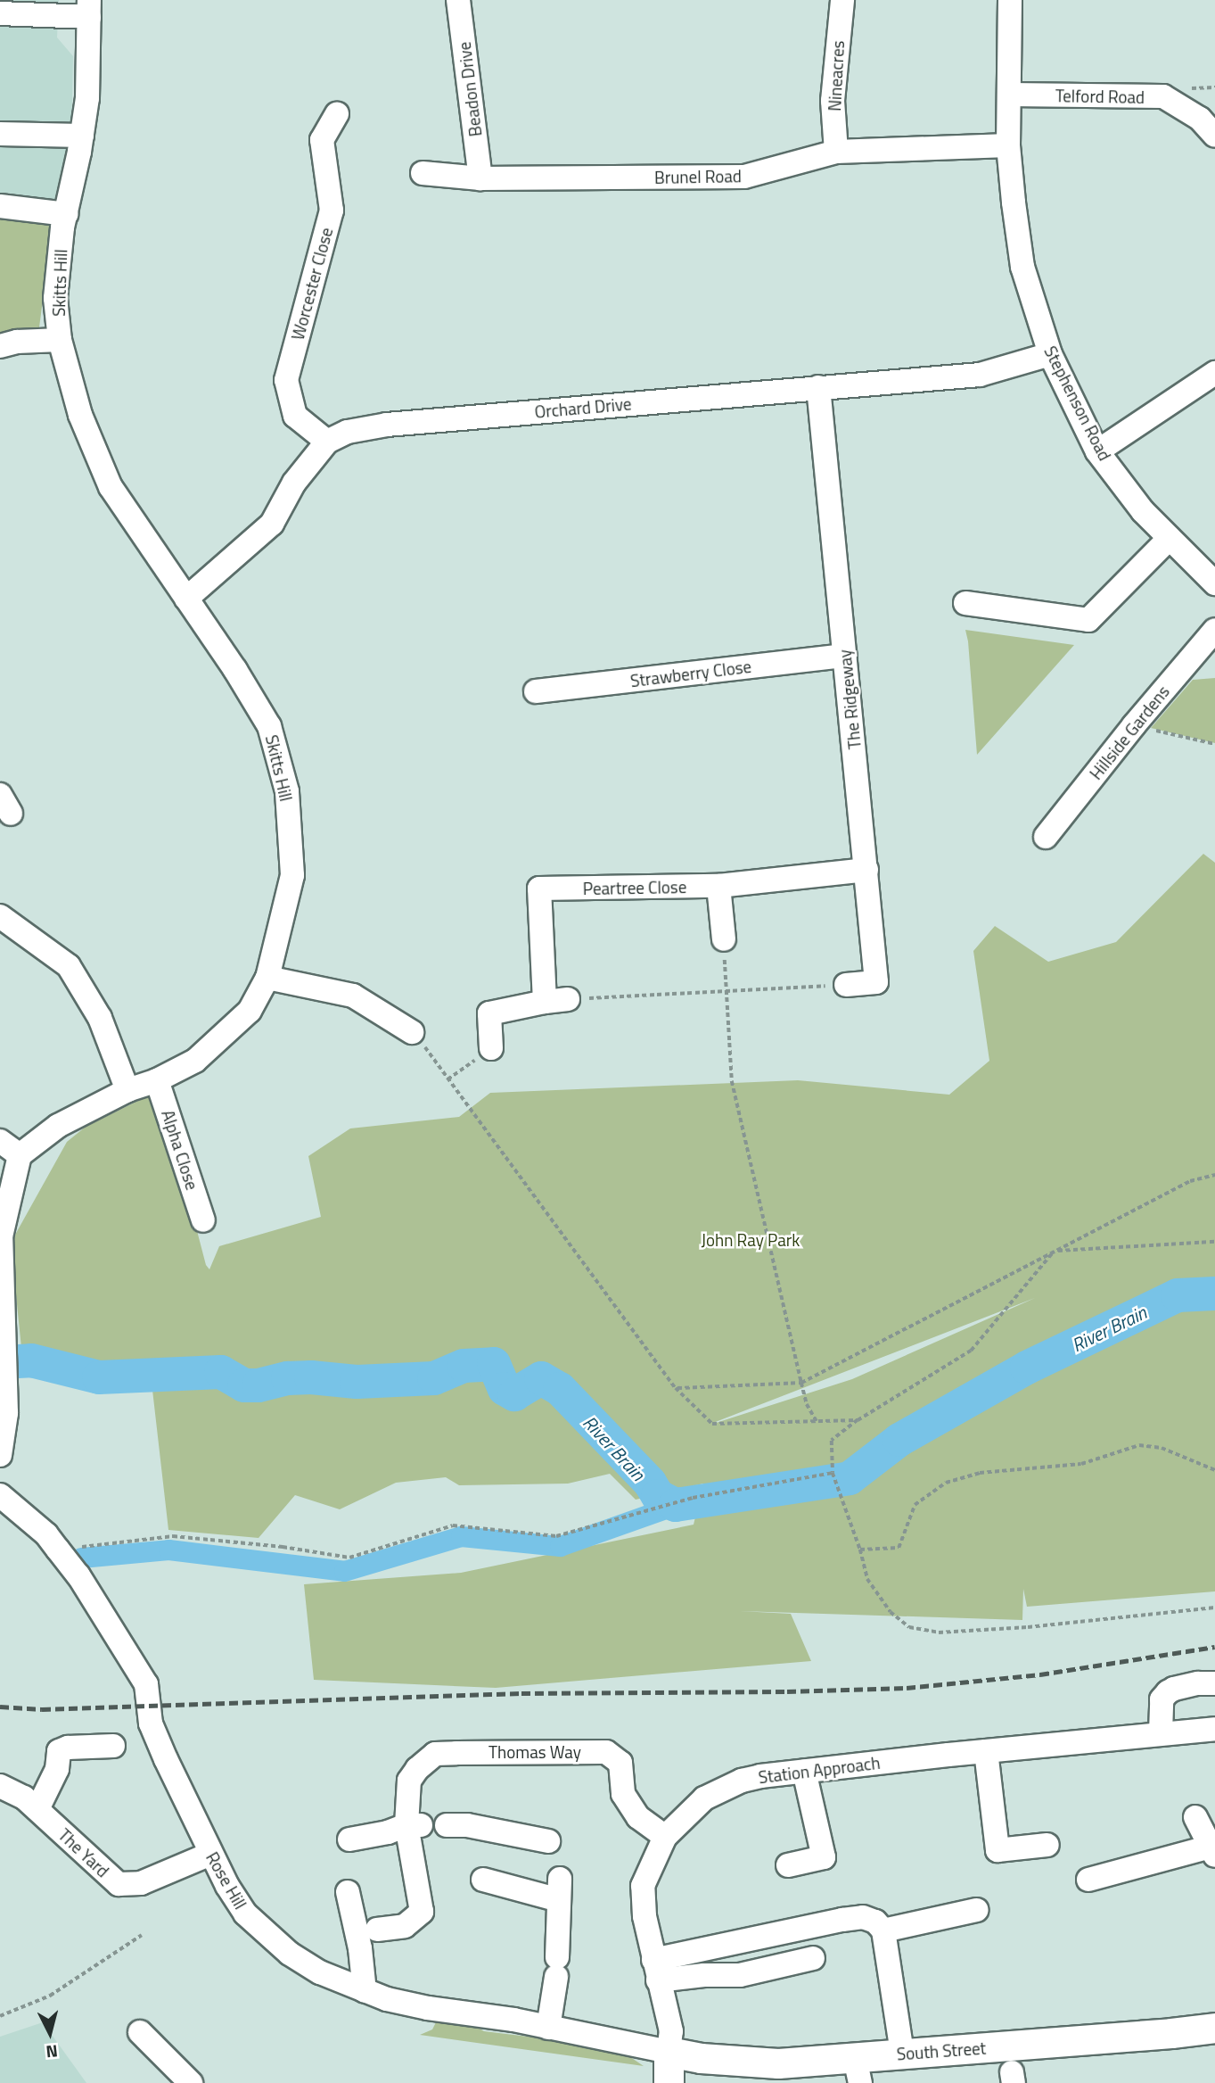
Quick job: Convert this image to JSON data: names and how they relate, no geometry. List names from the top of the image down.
{
  "streets": {
    "main road": ["South Street"],
    "street": [
      "Nineacres",
      "Beadon Drive",
      "Telford Road",
      "Brunel Road",
      "Skitts Hill",
      "Worcester Close",
      "Stephenson Road",
      "Orchard Drive",
      "Strawberry Close",
      "The Ridgeway",
      "Hillside Gardens",
      "Peartree Close",
      "Alpha Close",
      "Thomas Way",
      "Station Approach",
      "The Yard",
      "Rose Hill"
    ]
  },
  "crossings": [
    ["Nineacres", "Brunel Road"],
    ["Beadon Drive", "Brunel Road"],
    ["Telford Road", "Stephenson Road"],
    ["Brunel Road", "Stephenson Road"],
    ["Skitts Hill", "Orchard Drive"],
    ["Skitts Hill", "Alpha Close"],
    ["Worcester Close", "Orchard Drive"],
    ["Stephenson Road", "Orchard Drive"],
    ["Orchard Drive", "The Ridgeway"],
    ["Strawberry Close", "The Ridgeway"],
    ["The Ridgeway", "Peartree Close"],
    ["Thomas Way", "Station Approach"],
    ["Station Approach", "Rose Hill"],
    ["Station Approach", "South Street"],
    ["The Yard", "Rose Hill"],
    ["Rose Hill", "South Street"]
  ],
  "water": ["River Brain"],
  "parks": ["John Ray Park"],
  "north": "bottom"
}
